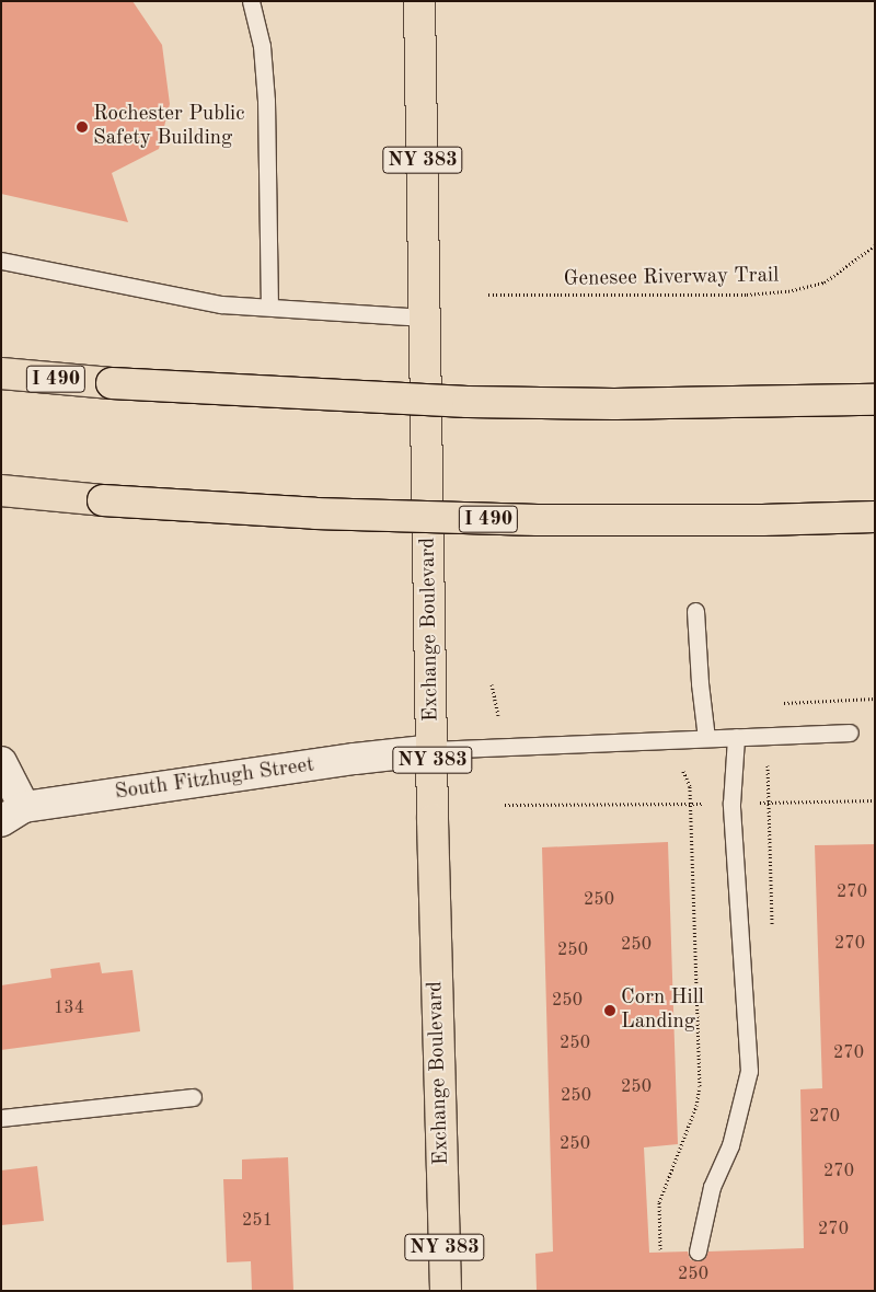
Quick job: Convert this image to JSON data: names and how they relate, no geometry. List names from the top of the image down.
{
  "streets": {
    "main road": ["NY 383", "I 490", "Exchange Boulevard"],
    "street": ["South Fitzhugh Street"],
    "path": ["Genesee Riverway Trail"]
  },
  "crossings": [
    ["Exchange Boulevard", "South Fitzhugh Street"]
  ],
  "places": ["Rochester Public Safety Building", "Corn Hill Landing"],
  "house_numbers": [
    "270",
    "250",
    "270",
    "250",
    "250",
    "250",
    "134",
    "250",
    "270",
    "250",
    "250",
    "270",
    "250",
    "270",
    "251",
    "270",
    "250"
  ]
}
